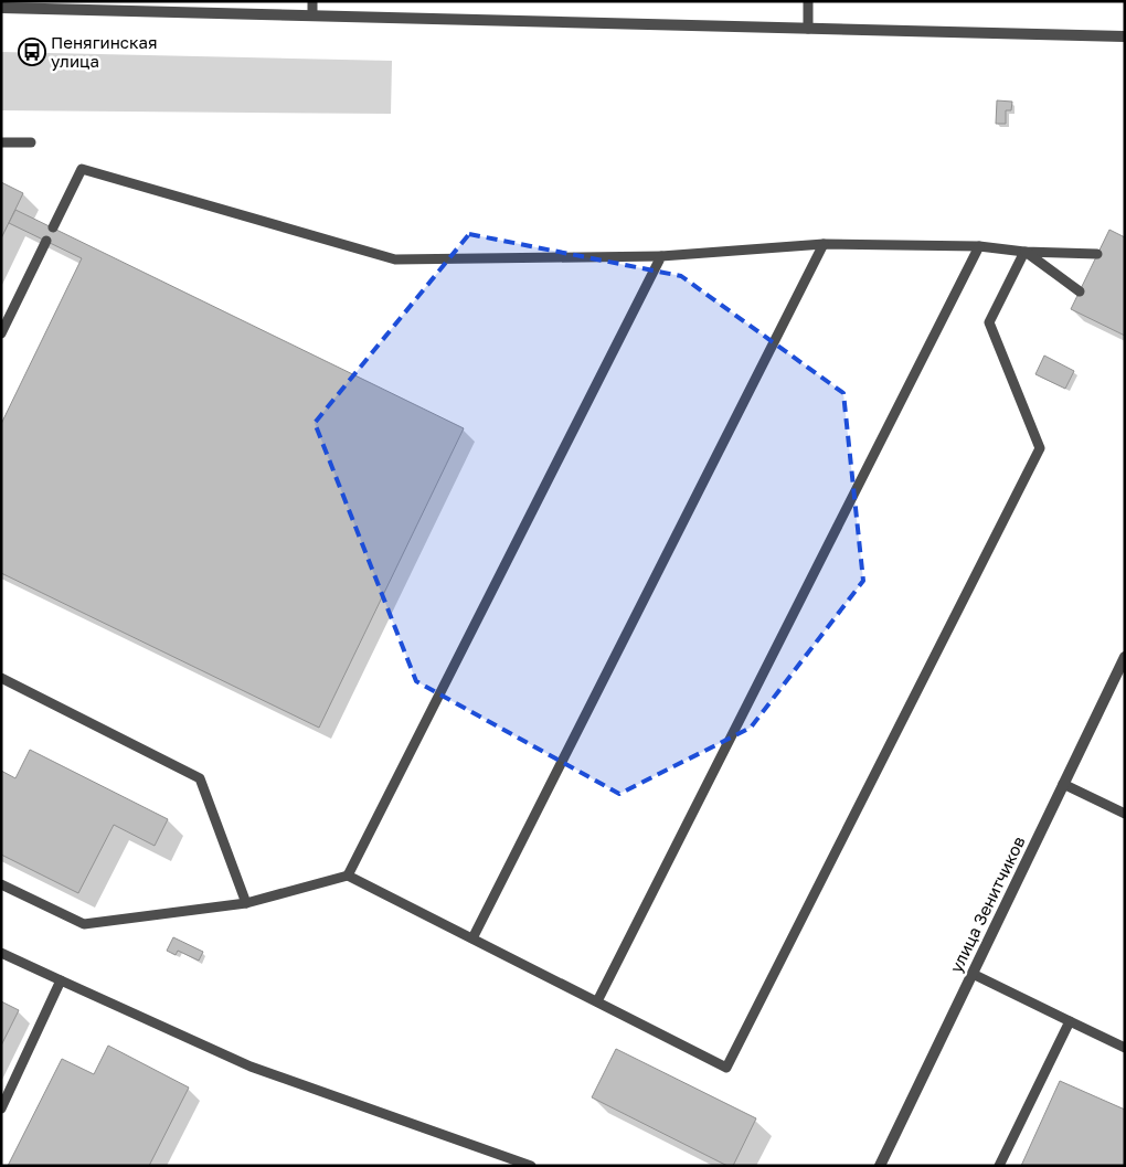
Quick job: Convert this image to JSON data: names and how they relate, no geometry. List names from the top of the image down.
{
  "streets": {
    "street": ["улица Зенитчиков"]
  },
  "places": {
    "bus stop": ["Пенягинская улица"]
  }
}
